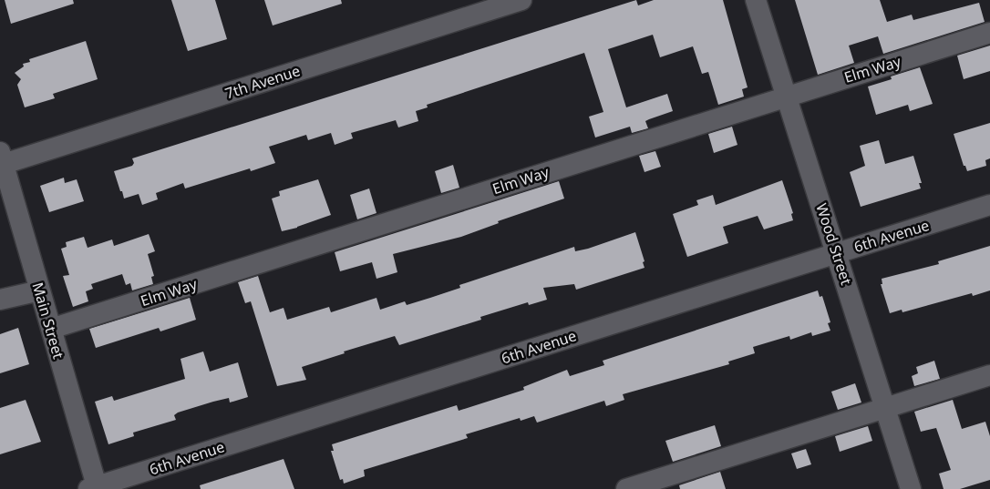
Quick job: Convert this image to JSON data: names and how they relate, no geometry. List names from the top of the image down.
{
  "streets": {
    "street": [
      "Elm Way",
      "7th Avenue",
      "6th Avenue",
      "Wood Street",
      "Main Street"
    ]
  },
  "crossings": [
    ["Elm Way", "Wood Street"],
    ["Elm Way", "Main Street"],
    ["7th Avenue", "Main Street"],
    ["6th Avenue", "Wood Street"],
    ["6th Avenue", "Main Street"]
  ]
}
